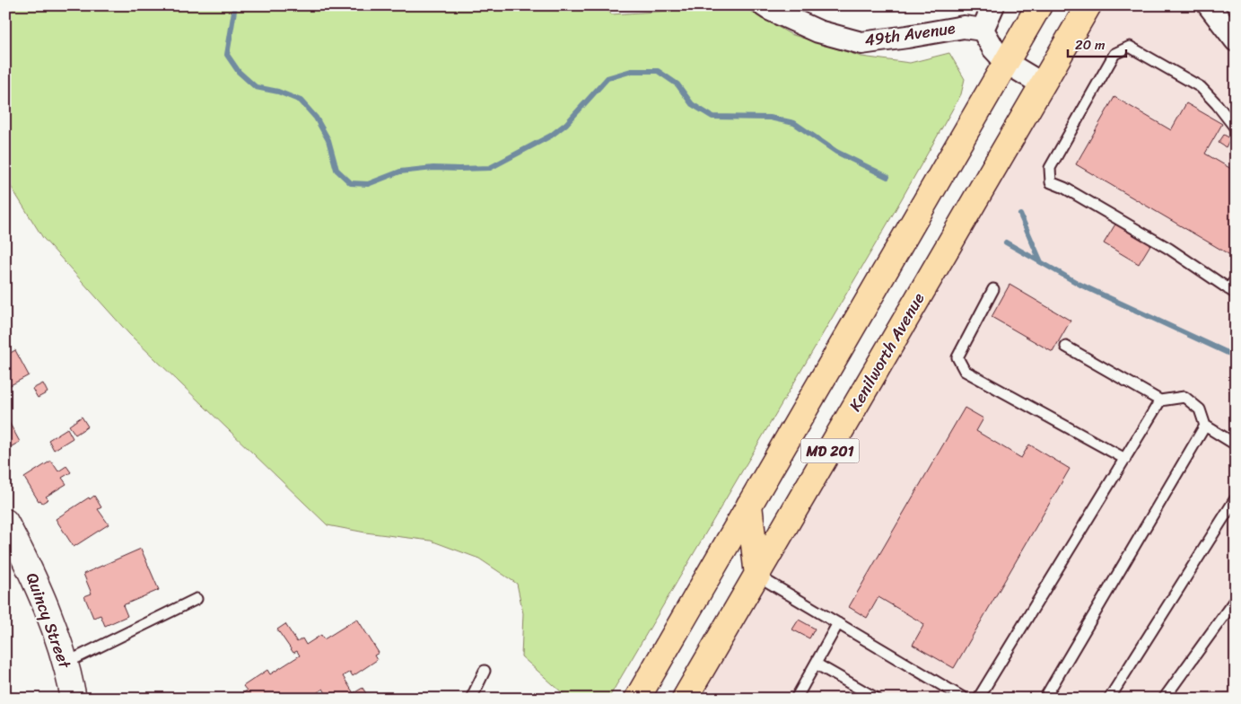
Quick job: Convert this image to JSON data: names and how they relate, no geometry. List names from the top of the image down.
{
  "streets": {
    "main road": ["Kenilworth Avenue", "MD 201"],
    "street": ["49th Avenue", "Quincy Street"]
  },
  "scale_bar": "20 m"
}
